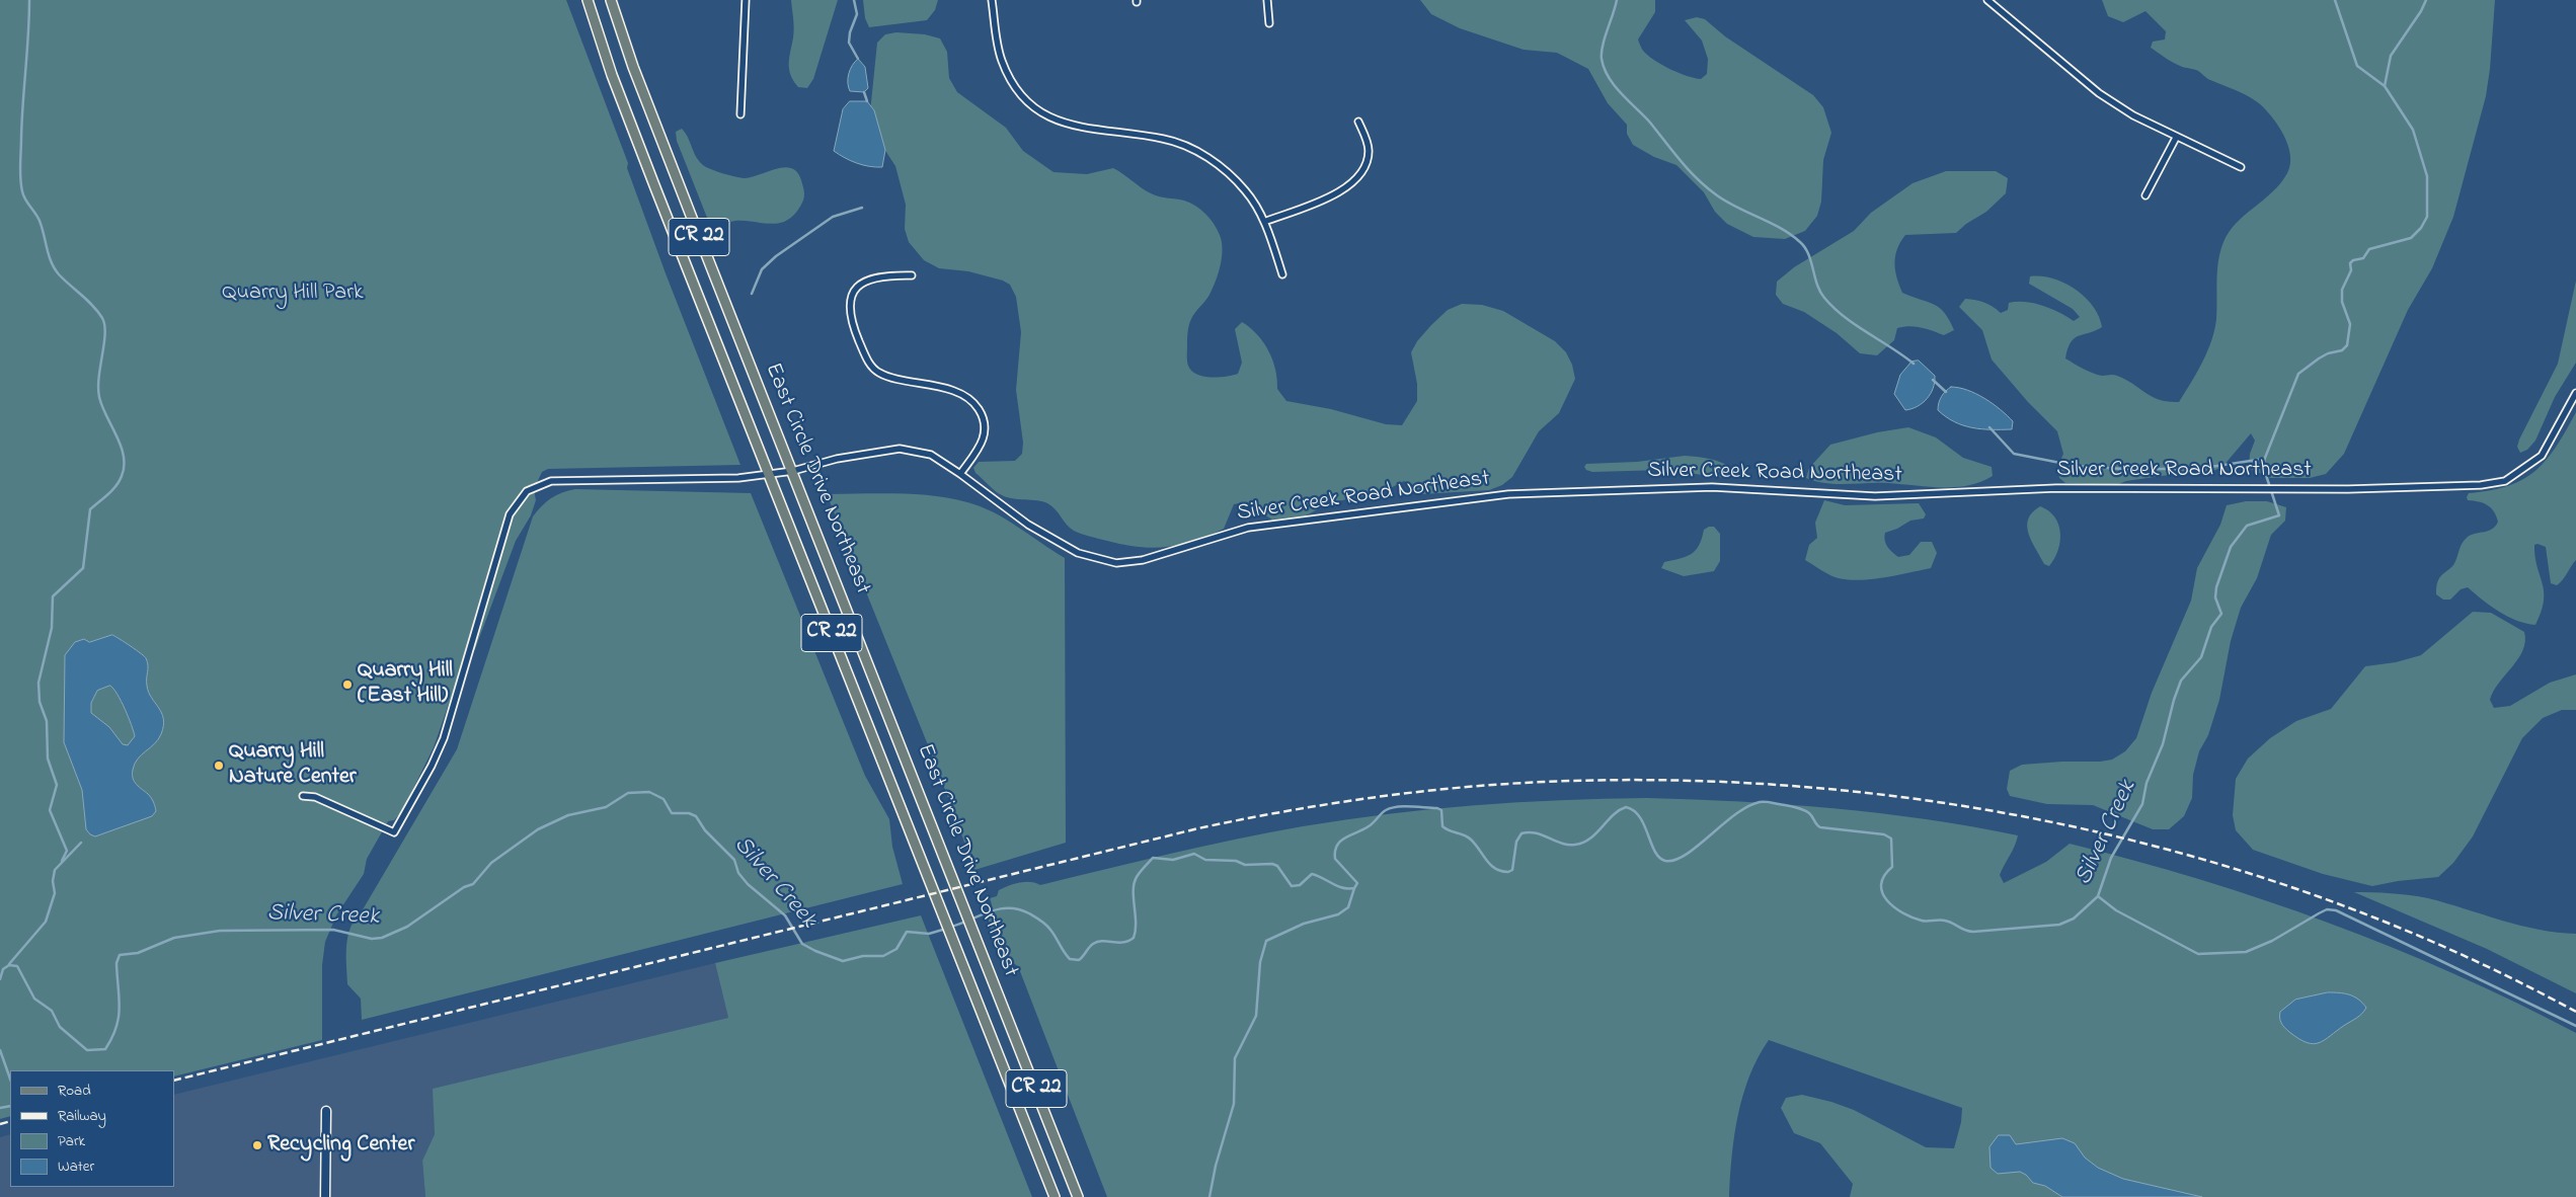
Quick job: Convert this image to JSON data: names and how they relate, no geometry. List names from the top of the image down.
{
  "streets": {
    "main road": ["CR 22", "East Circle Drive Northeast"],
    "street": ["Silver Creek Road Northeast"]
  },
  "crossings": [
    ["Silver Creek Road Northeast", "East Circle Drive Northeast"]
  ],
  "water": ["Silver Creek"],
  "parks": ["Quarry Hill Park"],
  "places": ["Quarry Hill (East Hill)", "Quarry Hill Nature Center", "Recycling Center"],
  "legend": [
    "Road",
    "Railway",
    "Park",
    "Water"
  ]
}
